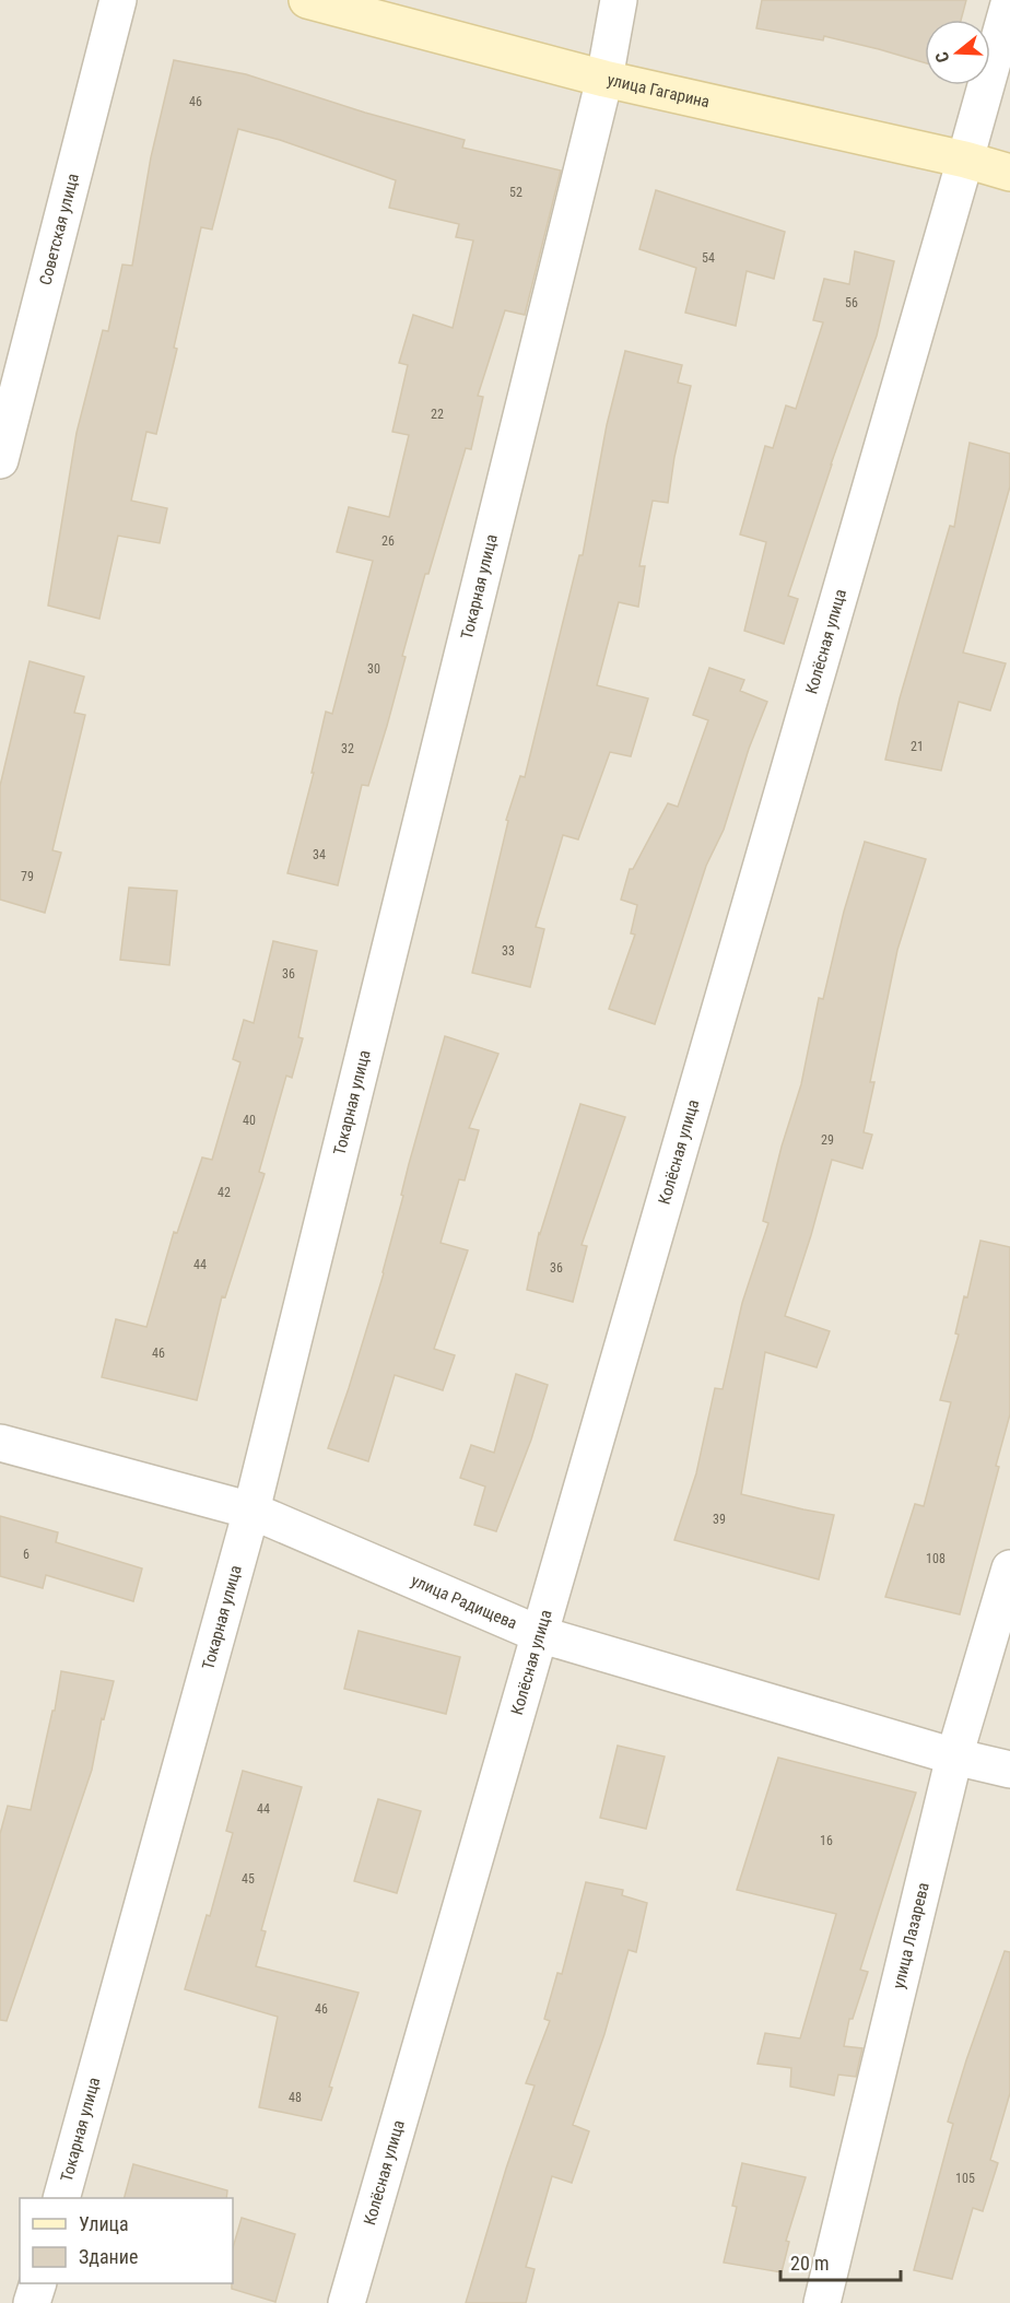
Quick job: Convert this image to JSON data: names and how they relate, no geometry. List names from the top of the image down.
{
  "streets": {
    "street": [
      "улица Гагарина",
      "Советская улица",
      "Токарная улица",
      "Колёсная улица",
      "улица Радищева",
      "улица Лазарева"
    ]
  },
  "crossings": [
    ["улица Гагарина", "Токарная улица"],
    ["улица Гагарина", "Колёсная улица"],
    ["Токарная улица", "улица Радищева"],
    ["Колёсная улица", "улица Радищева"],
    ["улица Радищева", "улица Лазарева"]
  ],
  "house_numbers": [
    "46",
    "52",
    "54",
    "56",
    "22",
    "26",
    "30",
    "21",
    "32",
    "34",
    "79",
    "33",
    "36",
    "40",
    "29",
    "42",
    "44",
    "36",
    "46",
    "39",
    "6",
    "108",
    "44",
    "16",
    "45",
    "46",
    "48",
    "105"
  ],
  "legend": ["Улица", "Здание"],
  "scale_bar": "20 m",
  "north": "left"
}
